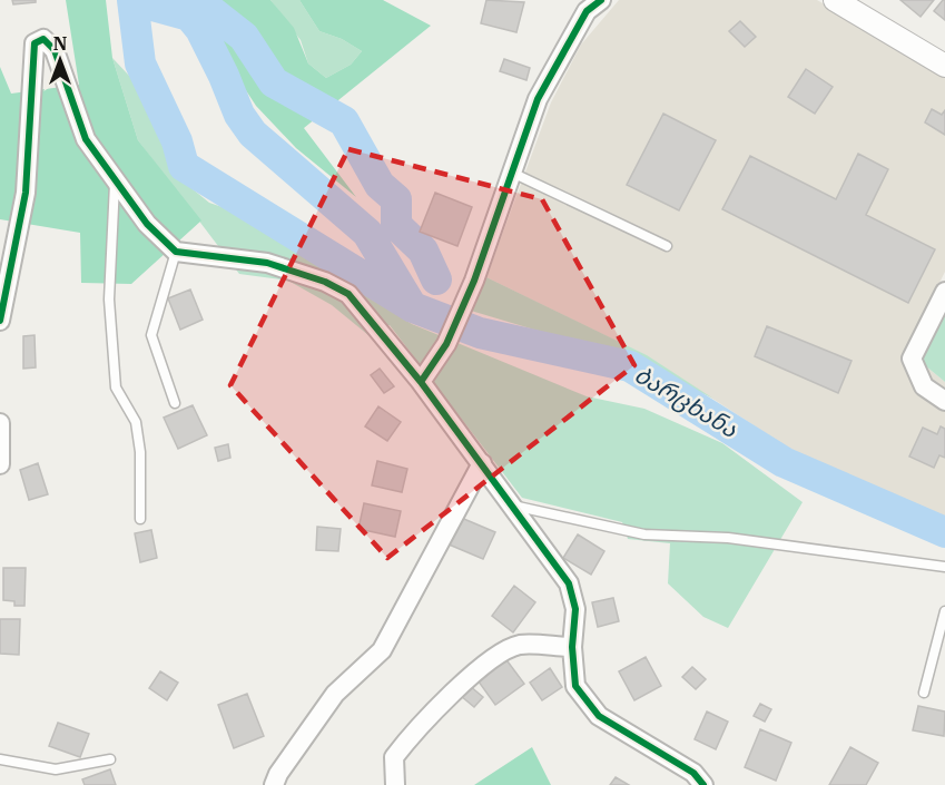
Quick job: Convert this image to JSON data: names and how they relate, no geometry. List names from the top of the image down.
{
  "water": ["ბარცხანა"],
  "north": "top"
}
